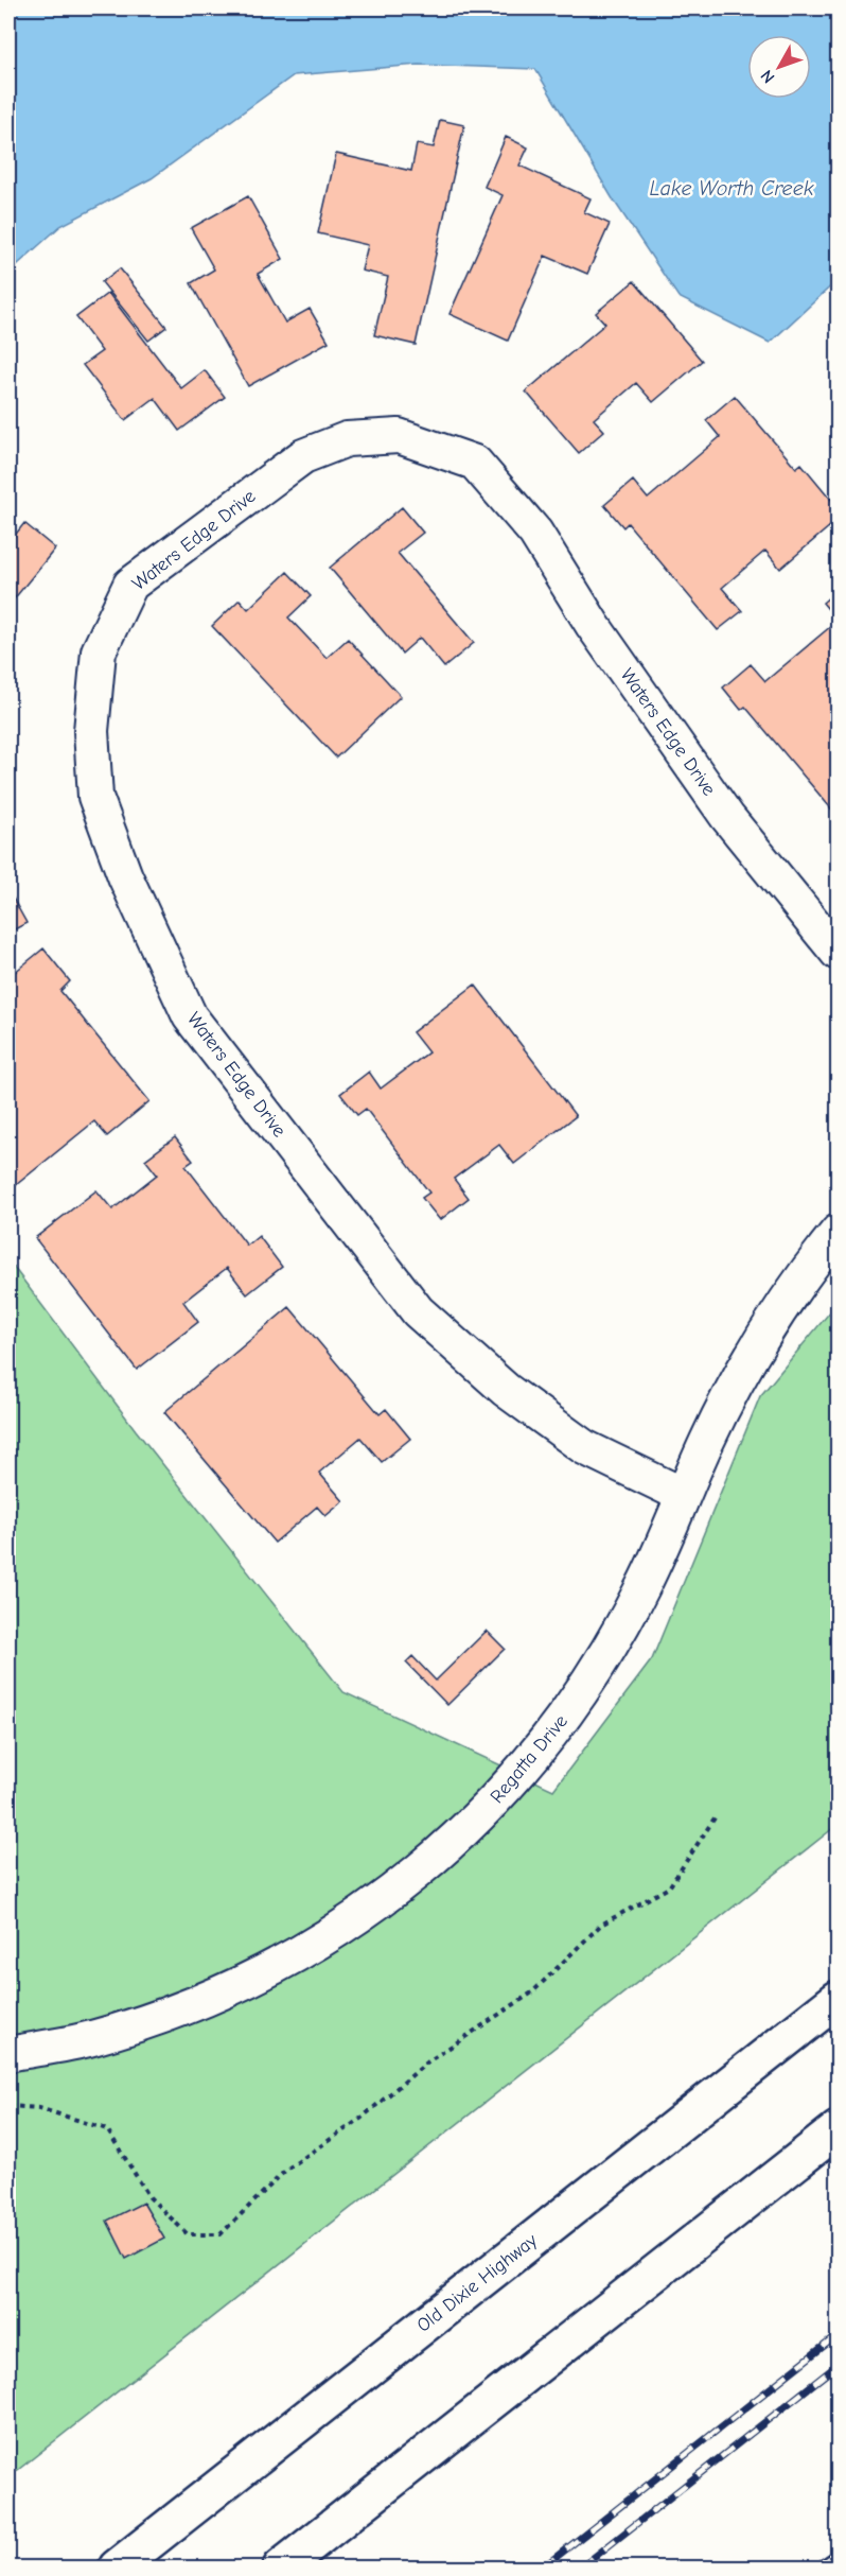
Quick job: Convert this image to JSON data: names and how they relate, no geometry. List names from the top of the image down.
{
  "streets": {
    "main road": ["Old Dixie Highway"],
    "street": ["Waters Edge Drive", "Regatta Drive"]
  },
  "crossings": [
    ["Waters Edge Drive", "Regatta Drive"]
  ],
  "water": ["Lake Worth Creek"],
  "north": "bottom left"
}
